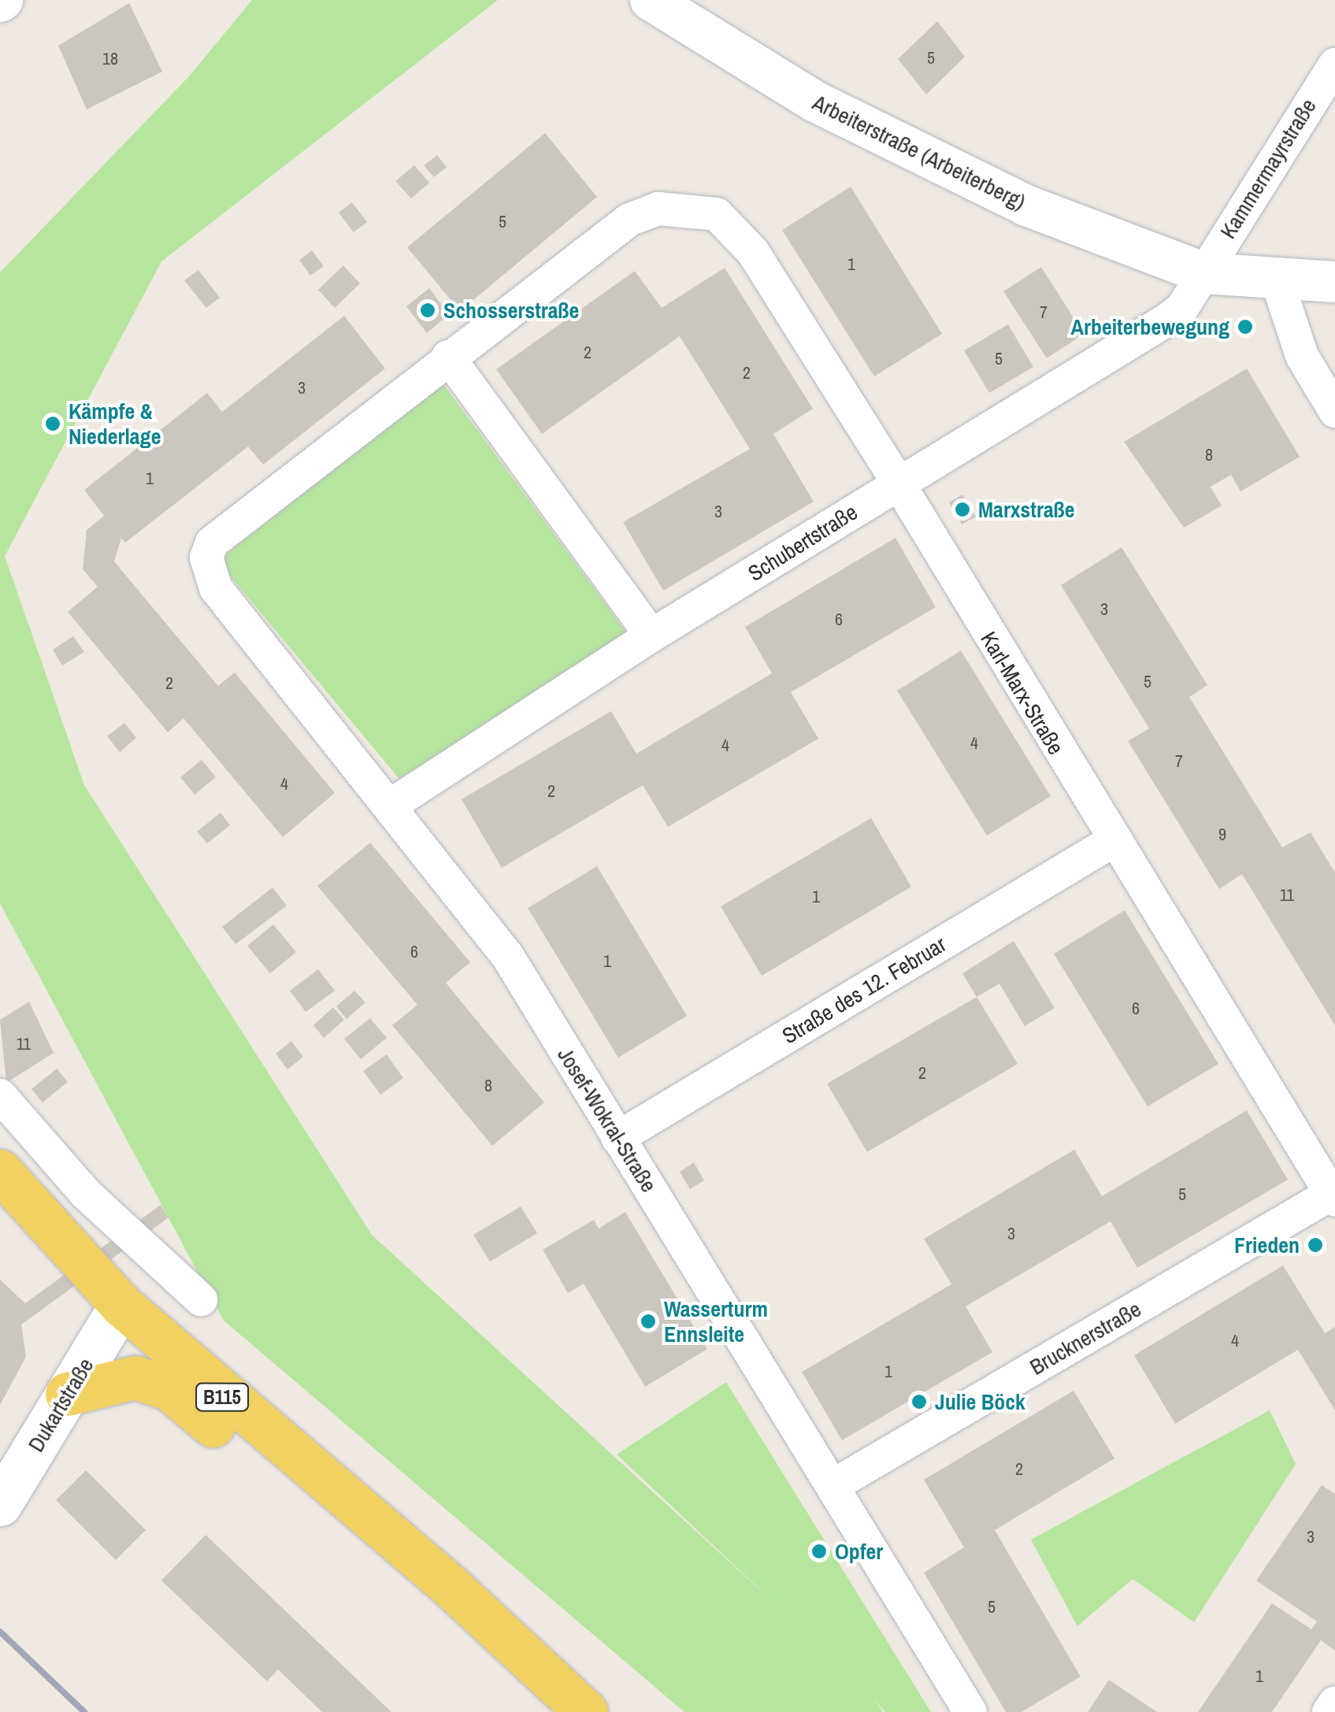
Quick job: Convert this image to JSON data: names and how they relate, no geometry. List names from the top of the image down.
{
  "streets": {
    "main road": ["B115", "Dukartstraße"],
    "street": [
      "Arbeiterstraße (Arbeiterberg)",
      "Kammermayrstraße",
      "Schubertstraße",
      "Karl-Marx-Straße",
      "Straße des 12. Februar",
      "Josef-Wokral-Straße",
      "Brucknerstraße"
    ]
  },
  "crossings": [
    ["Arbeiterstraße (Arbeiterberg)", "Kammermayrstraße"],
    ["Arbeiterstraße (Arbeiterberg)", "Schubertstraße"],
    ["Kammermayrstraße", "Schubertstraße"],
    ["Schubertstraße", "Karl-Marx-Straße"],
    ["Schubertstraße", "Josef-Wokral-Straße"],
    ["Karl-Marx-Straße", "Straße des 12. Februar"],
    ["Karl-Marx-Straße", "Josef-Wokral-Straße"],
    ["Karl-Marx-Straße", "Brucknerstraße"],
    ["Straße des 12. Februar", "Josef-Wokral-Straße"],
    ["Josef-Wokral-Straße", "Brucknerstraße"],
    ["B115", "Dukartstraße"]
  ],
  "places": [
    "Schosserstraße",
    "Arbeiterbewegung",
    "Kämpfe & Niederlage",
    "Marxstraße",
    "Frieden",
    "Wasserturm Ennsleite",
    "Julie Böck",
    "Opfer"
  ],
  "house_numbers": [
    "5",
    "18",
    "5",
    "1",
    "7",
    "2",
    "5",
    "2",
    "3",
    "8",
    "1",
    "3",
    "3",
    "6",
    "5",
    "2",
    "4",
    "4",
    "7",
    "4",
    "2",
    "9",
    "11",
    "1",
    "6",
    "1",
    "6",
    "11",
    "2",
    "8",
    "5",
    "3",
    "4",
    "1",
    "2",
    "3",
    "5",
    "1"
  ]
}
